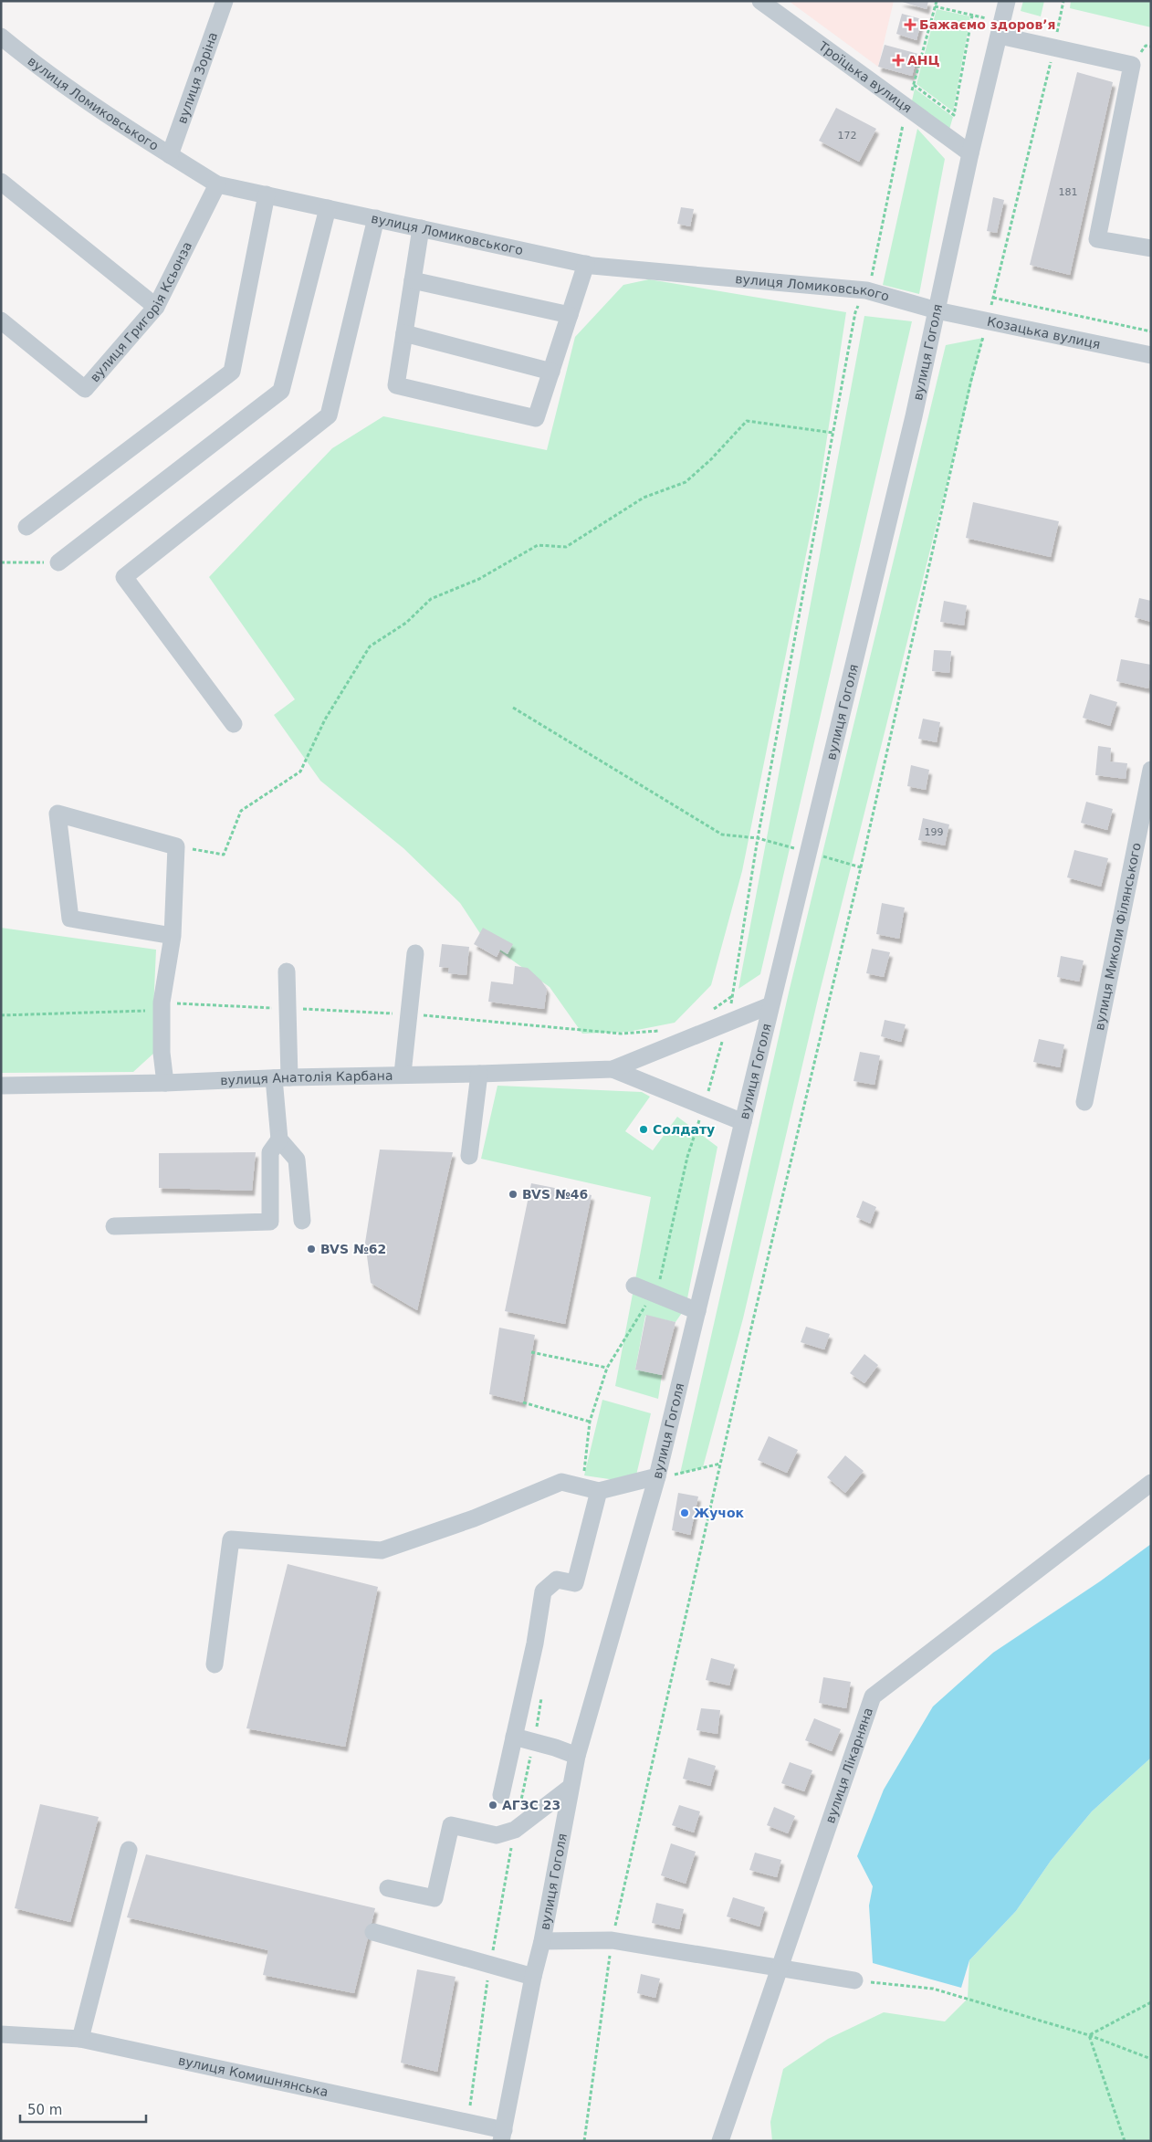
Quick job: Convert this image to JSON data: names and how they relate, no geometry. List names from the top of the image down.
{
  "streets": {
    "street": [
      "Троїцька вулиця",
      "вулиця Зоріна",
      "вулиця Ломиковського",
      "вулиця Григорія Ксьонза",
      "Козацька вулиця",
      "вулиця Гоголя",
      "вулиця Миколи Філянського",
      "вулиця Анатолія Карбана",
      "вулиця Лікарняна",
      "вулиця Комишнянська"
    ]
  },
  "crossings": [
    ["Троїцька вулиця", "вулиця Гоголя"],
    ["вулиця Зоріна", "вулиця Ломиковського"],
    ["вулиця Ломиковського", "вулиця Григорія Ксьонза"],
    ["вулиця Ломиковського", "Козацька вулиця"],
    ["вулиця Ломиковського", "вулиця Гоголя"],
    ["Козацька вулиця", "вулиця Гоголя"],
    ["вулиця Гоголя", "вулиця Комишнянська"]
  ],
  "places": {
    "health": ["Бажаємо здоровʼя", "АНЦ"],
    "other": [
      "Солдату",
      "BVS №46",
      "BVS №62",
      "Жучок",
      "АГЗС 23"
    ]
  },
  "house_numbers": ["172", "181", "199"],
  "scale_bar": "50 m"
}
